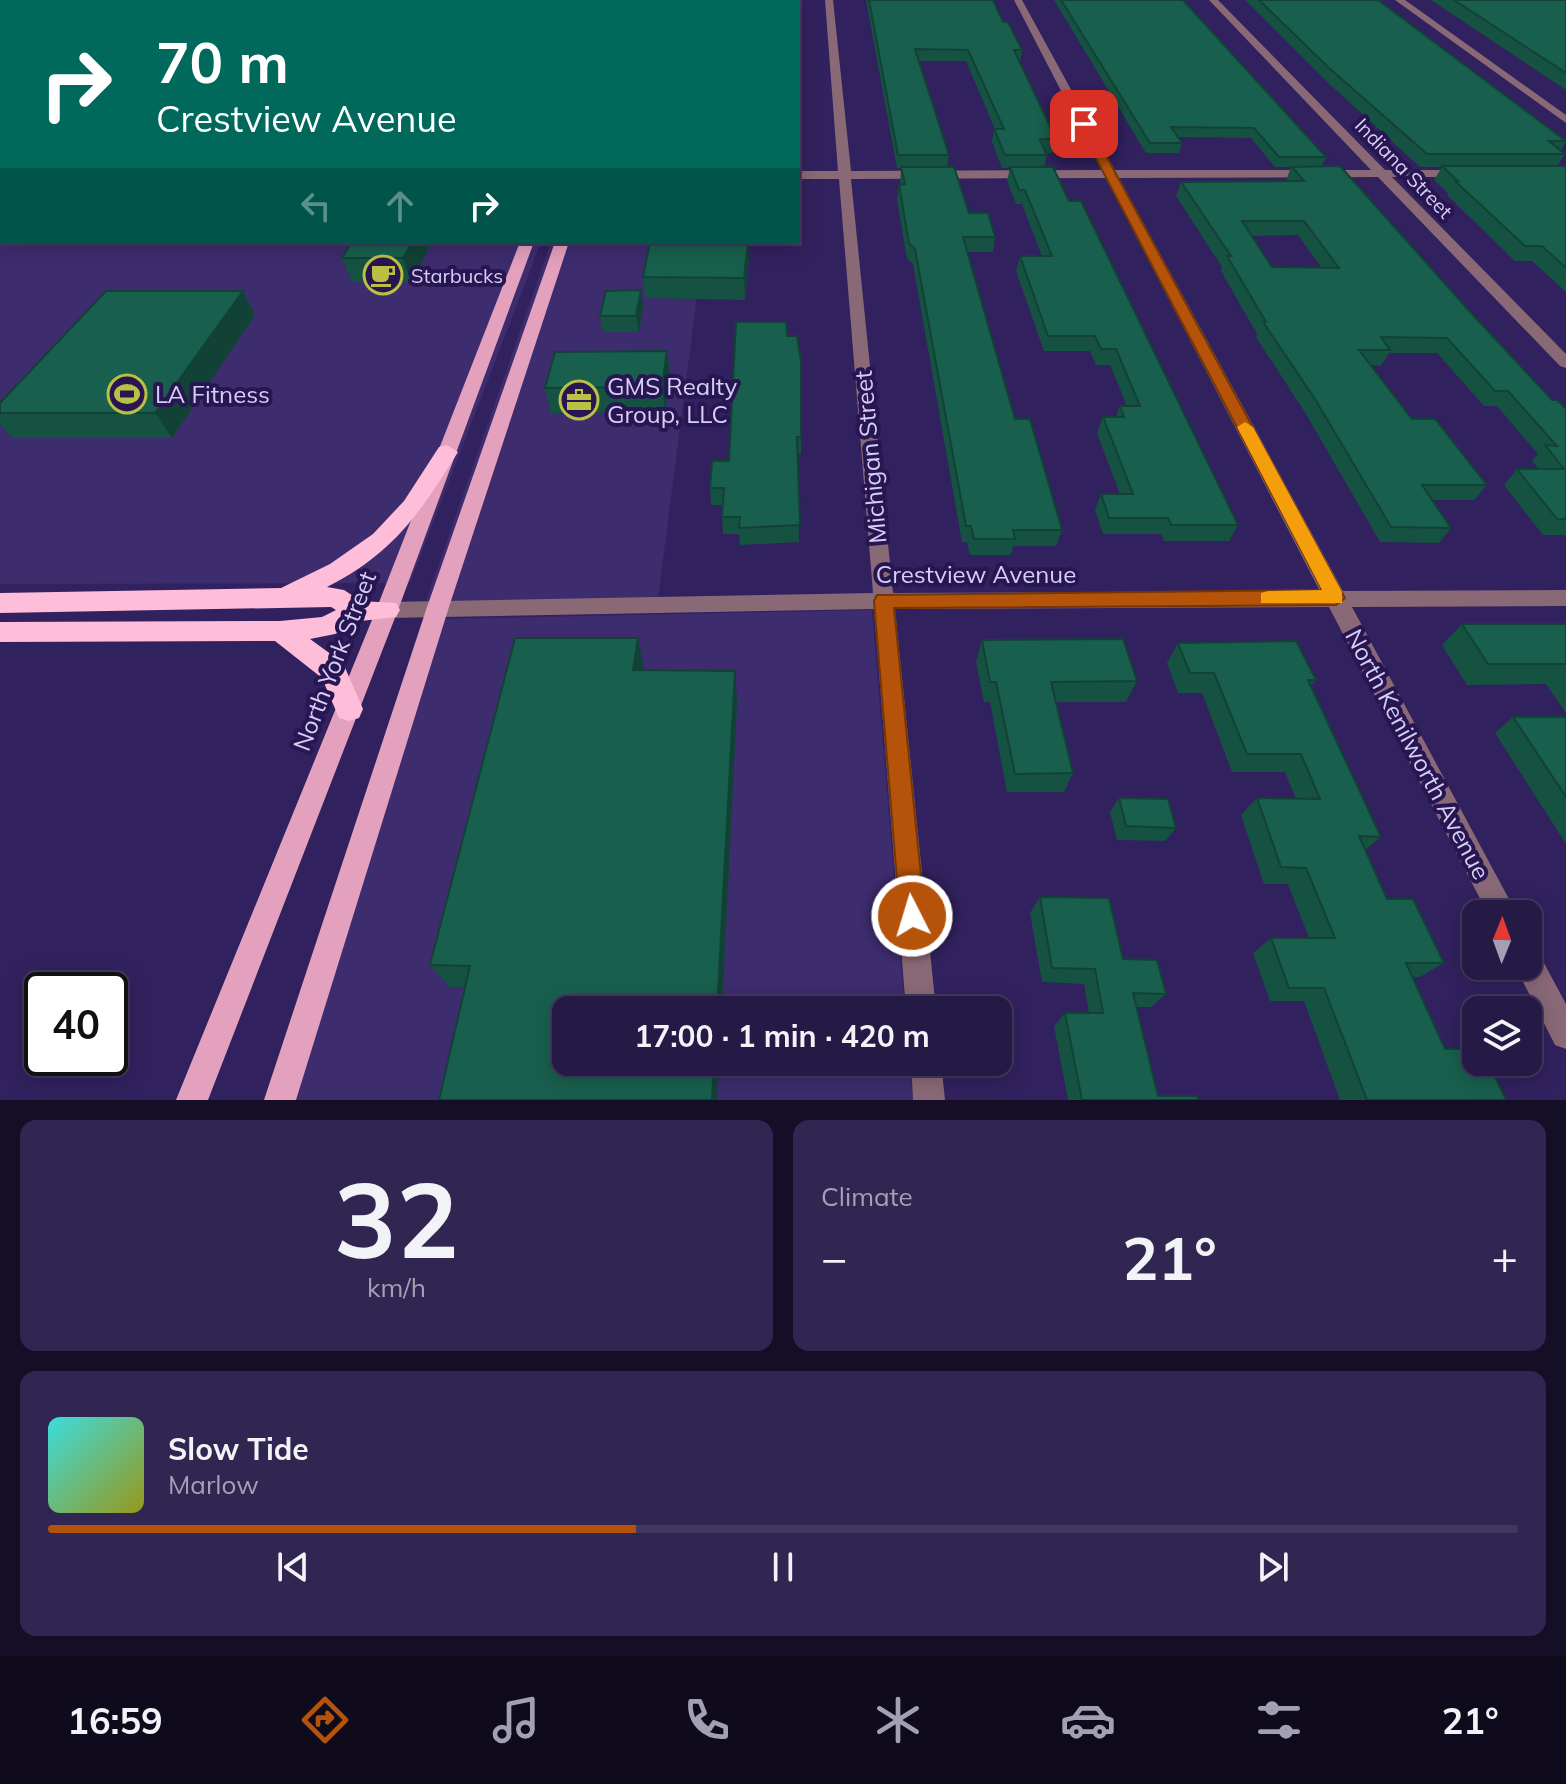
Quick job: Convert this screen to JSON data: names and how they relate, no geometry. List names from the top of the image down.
{
  "streets": {
    "main road": ["North York Street"],
    "street": [
      "Indiana Street",
      "Michigan Street",
      "Crestview Avenue",
      "North Kenilworth Avenue"
    ]
  },
  "crossings": [
    ["Michigan Street", "Crestview Avenue"],
    ["Crestview Avenue", "North York Street"],
    ["Crestview Avenue", "North Kenilworth Avenue"]
  ],
  "places": {
    "cafe": ["Starbucks"],
    "sports": ["LA Fitness"],
    "office": ["GMS Realty Group, LLC"]
  },
  "north": "top",
  "page": {
    "turn": ["70 m", "Crestview Avenue"],
    "limit": "40",
    "trip": "17:00 · 1 min · 420 m",
    "tile": [
      ["32", "km/h"],
      "Climate"
    ],
    "heat": ["−", "21°", "+"],
    "song": ["Slow Tide", "Marlow"],
    "tabs": ["16:59", "21°"]
  }
}
